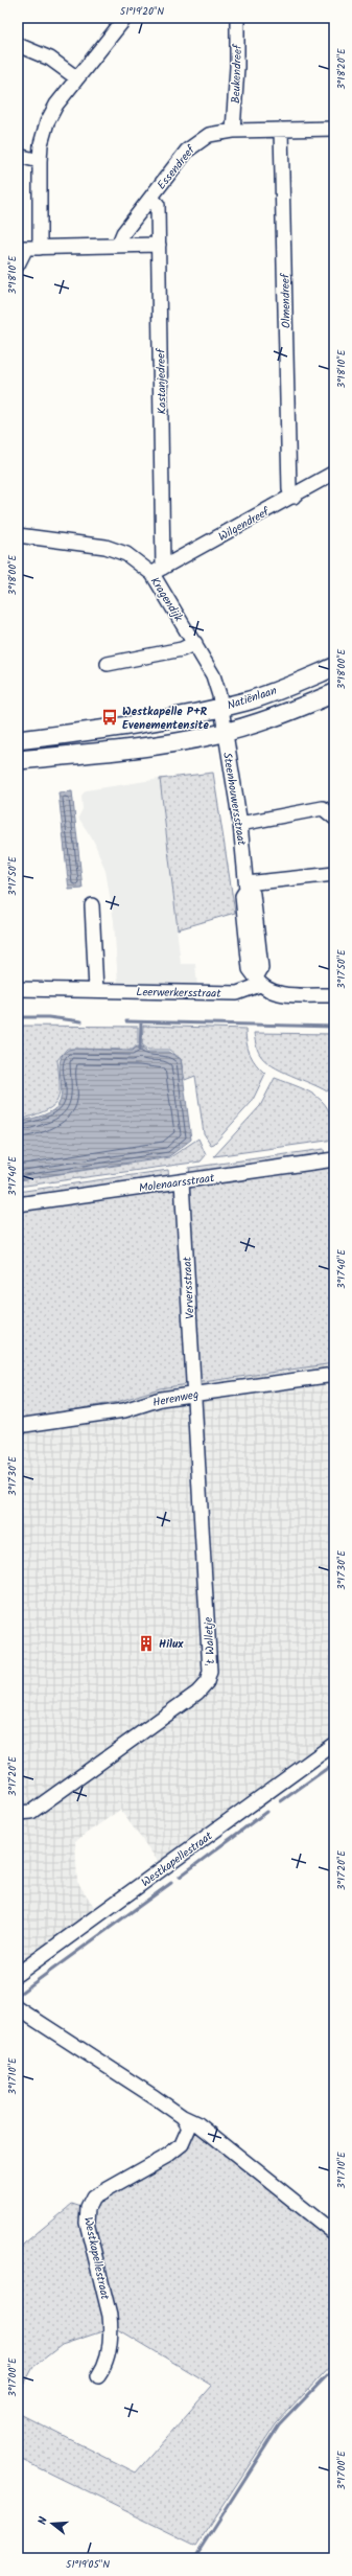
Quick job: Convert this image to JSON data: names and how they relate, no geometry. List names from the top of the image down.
{
  "streets": {
    "main road": ["Natiënlaan"],
    "street": [
      "Beukendreef",
      "Essendreef",
      "Olmendreef",
      "Kastanjedreef",
      "Wilgendreef",
      "Kragendijk",
      "Steenhouwersstraat",
      "Leerwerkersstraat",
      "Molenaarsstraat",
      "Verversstraat",
      "Herenweg",
      "'t Walletje",
      "Westkapellestraat"
    ]
  },
  "crossings": [
    ["Beukendreef", "Essendreef"],
    ["Essendreef", "Olmendreef"],
    ["Essendreef", "Kastanjedreef"],
    ["Olmendreef", "Wilgendreef"],
    ["Kastanjedreef", "Wilgendreef"],
    ["Kastanjedreef", "Kragendijk"],
    ["Wilgendreef", "Kragendijk"],
    ["Kragendijk", "Natiënlaan"],
    ["Kragendijk", "Steenhouwersstraat"],
    ["Natiënlaan", "Steenhouwersstraat"],
    ["Steenhouwersstraat", "Leerwerkersstraat"],
    ["Molenaarsstraat", "Verversstraat"],
    ["Verversstraat", "Herenweg"],
    ["Verversstraat", "'t Walletje"],
    ["Herenweg", "'t Walletje"]
  ],
  "places": {
    "bus stop": ["Westkapelle P+R Evenementensite"],
    "building": ["Hilux"]
  },
  "north": "left",
  "coordinates": [
    "51°19'20\"N",
    "3°18'20\"E",
    "3°18'10\"E",
    "3°18'00\"E",
    "3°17'50\"E",
    "3°17'40\"E",
    "3°17'30\"E",
    "3°17'20\"E",
    "3°17'10\"E",
    "3°17'00\"E",
    "51°19'05\"N"
  ]
}
